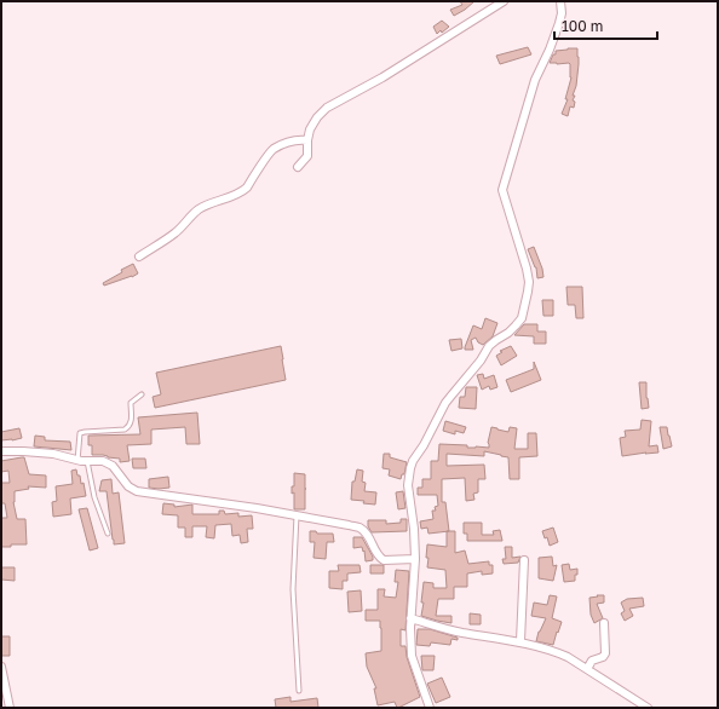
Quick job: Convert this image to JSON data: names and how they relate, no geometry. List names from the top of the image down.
{
  "scale_bar": "100 m"
}
